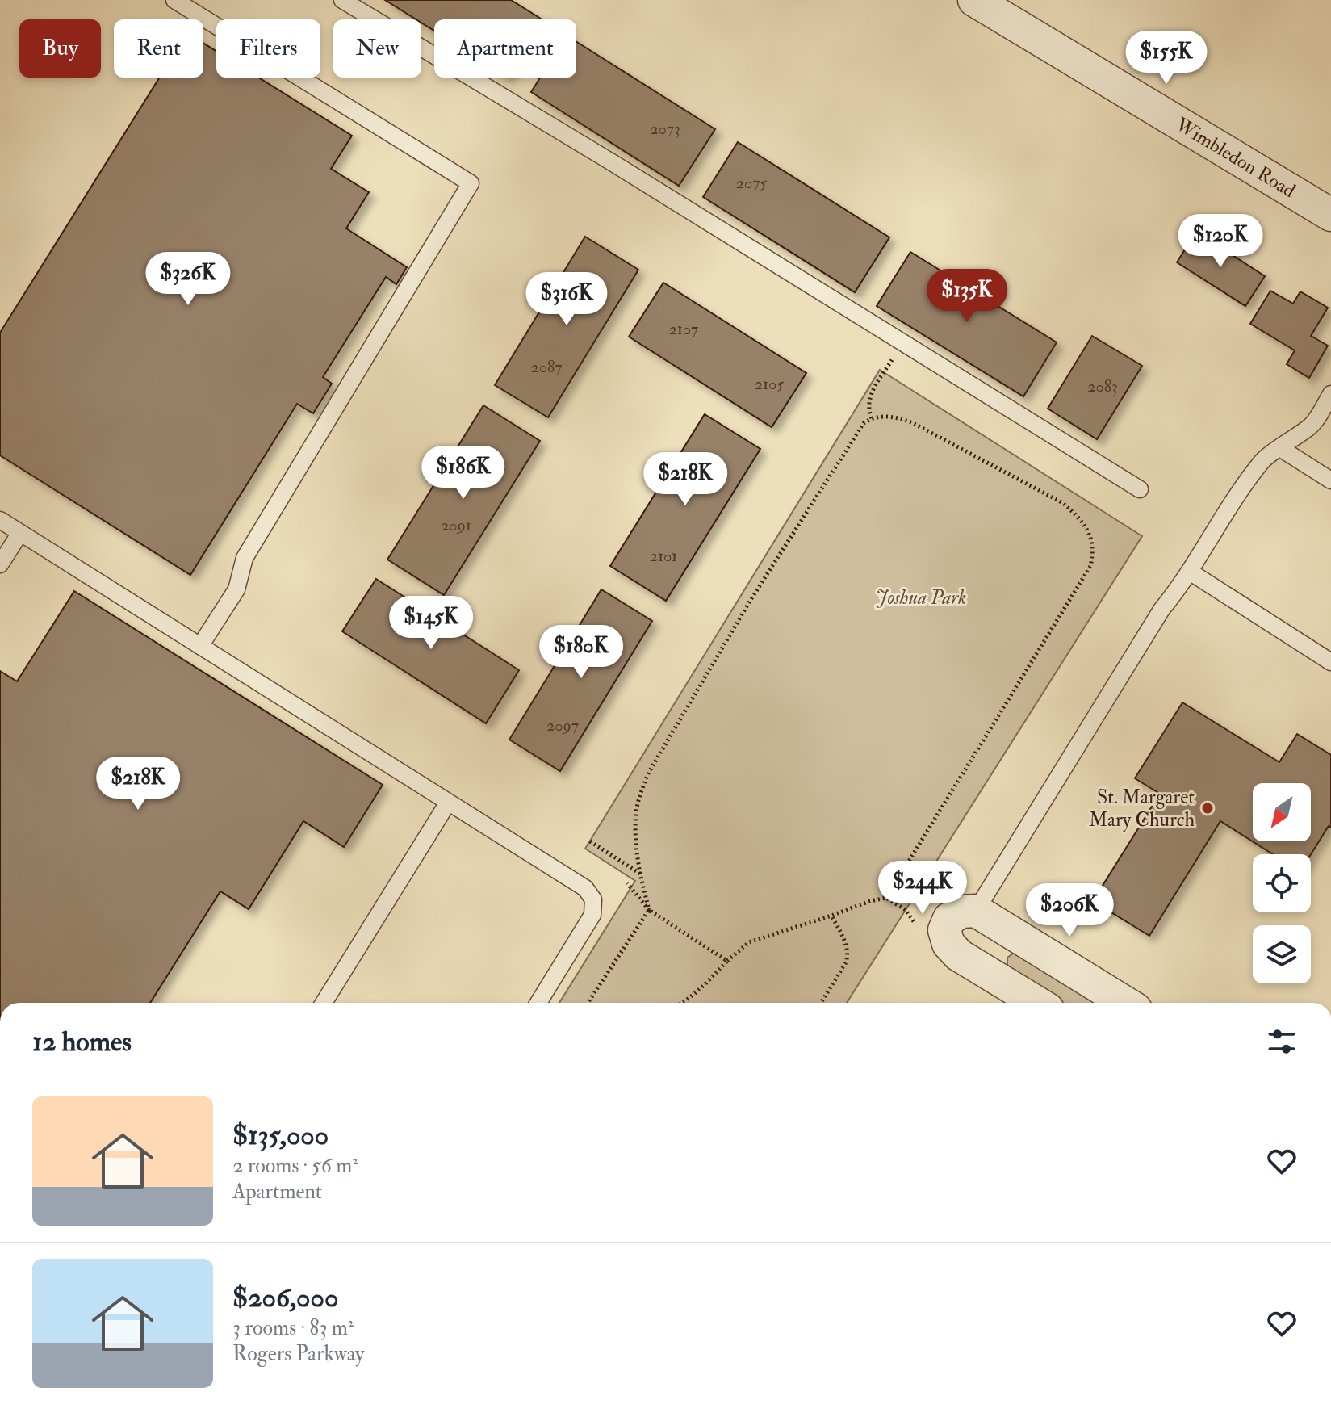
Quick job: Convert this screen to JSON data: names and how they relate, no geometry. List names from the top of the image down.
{
  "streets": {
    "street": ["Wimbledon Road"]
  },
  "parks": ["Joshua Park"],
  "places": ["St. Margaret Mary Church"],
  "house_numbers": [
    "2073",
    "2075",
    "2107",
    "2087",
    "2105",
    "2083",
    "2091",
    "2101",
    "2097"
  ],
  "north": "bottom left",
  "page": {
    "chip": [
      "Buy",
      "Rent",
      "Filters",
      "New",
      "Apartment"
    ],
    "price": [
      "$155K",
      "$120K",
      "$326K",
      "$135K",
      "$316K",
      "$186K",
      "$218K",
      "$145K",
      "$180K",
      "$218K",
      "$244K",
      "$206K"
    ],
    "heading": "12 homes",
    "list": [
      {
        "name": "$135,000",
        "note": "2 rooms · 56 m² · Apartment"
      },
      {
        "name": "$206,000",
        "note": "3 rooms · 83 m² · Rogers Parkway"
      }
    ]
  }
}
